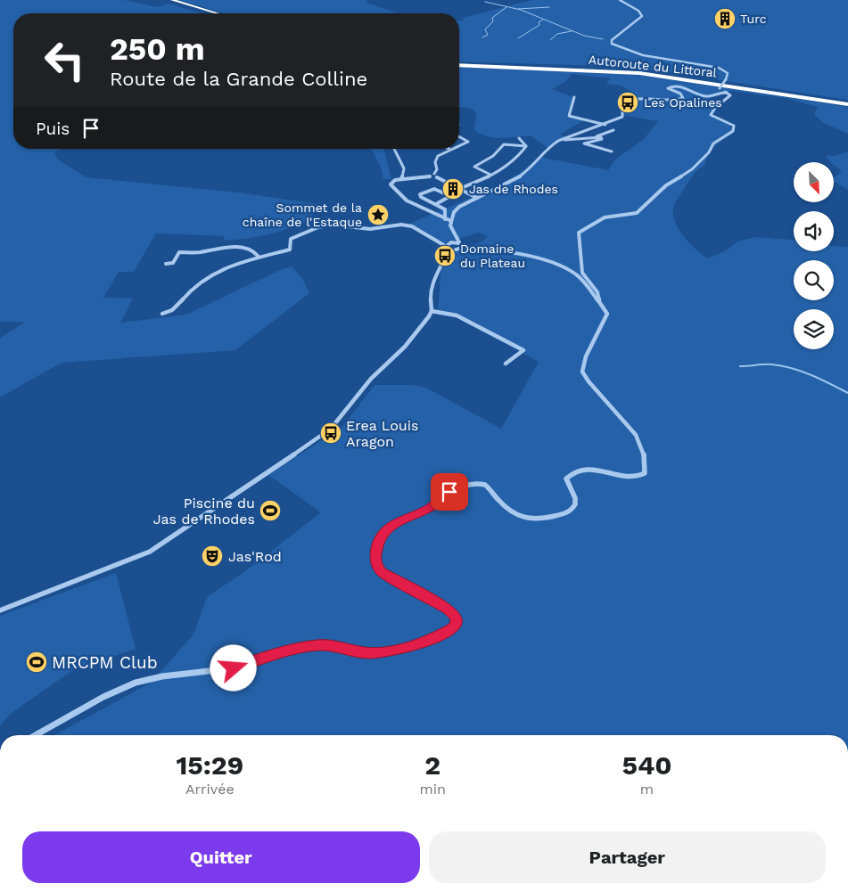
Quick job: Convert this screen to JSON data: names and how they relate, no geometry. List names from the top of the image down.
{
  "streets": {
    "highway": ["Autoroute du Littoral"]
  },
  "places": {
    "building": ["Turc", "Jas de Rhodes"],
    "bus stop": ["Les Opalines", "Domaine du Plateau", "Erea Louis Aragon"],
    "place": ["Sommet de la chaîne de l'Estaque"],
    "sports": ["Piscine du Jas de Rhodes", "MRCPM Club"],
    "theatre": ["Jas'Rod"]
  },
  "north": "bottom right",
  "page": {
    "turn": ["250 m", "Route de la Grande Colline"],
    "then": "Puis",
    "eta": [
      "15:29",
      "Arrivée",
      "2",
      "min",
      "540",
      "m"
    ],
    "buttons": ["Quitter", "Partager"]
  }
}
